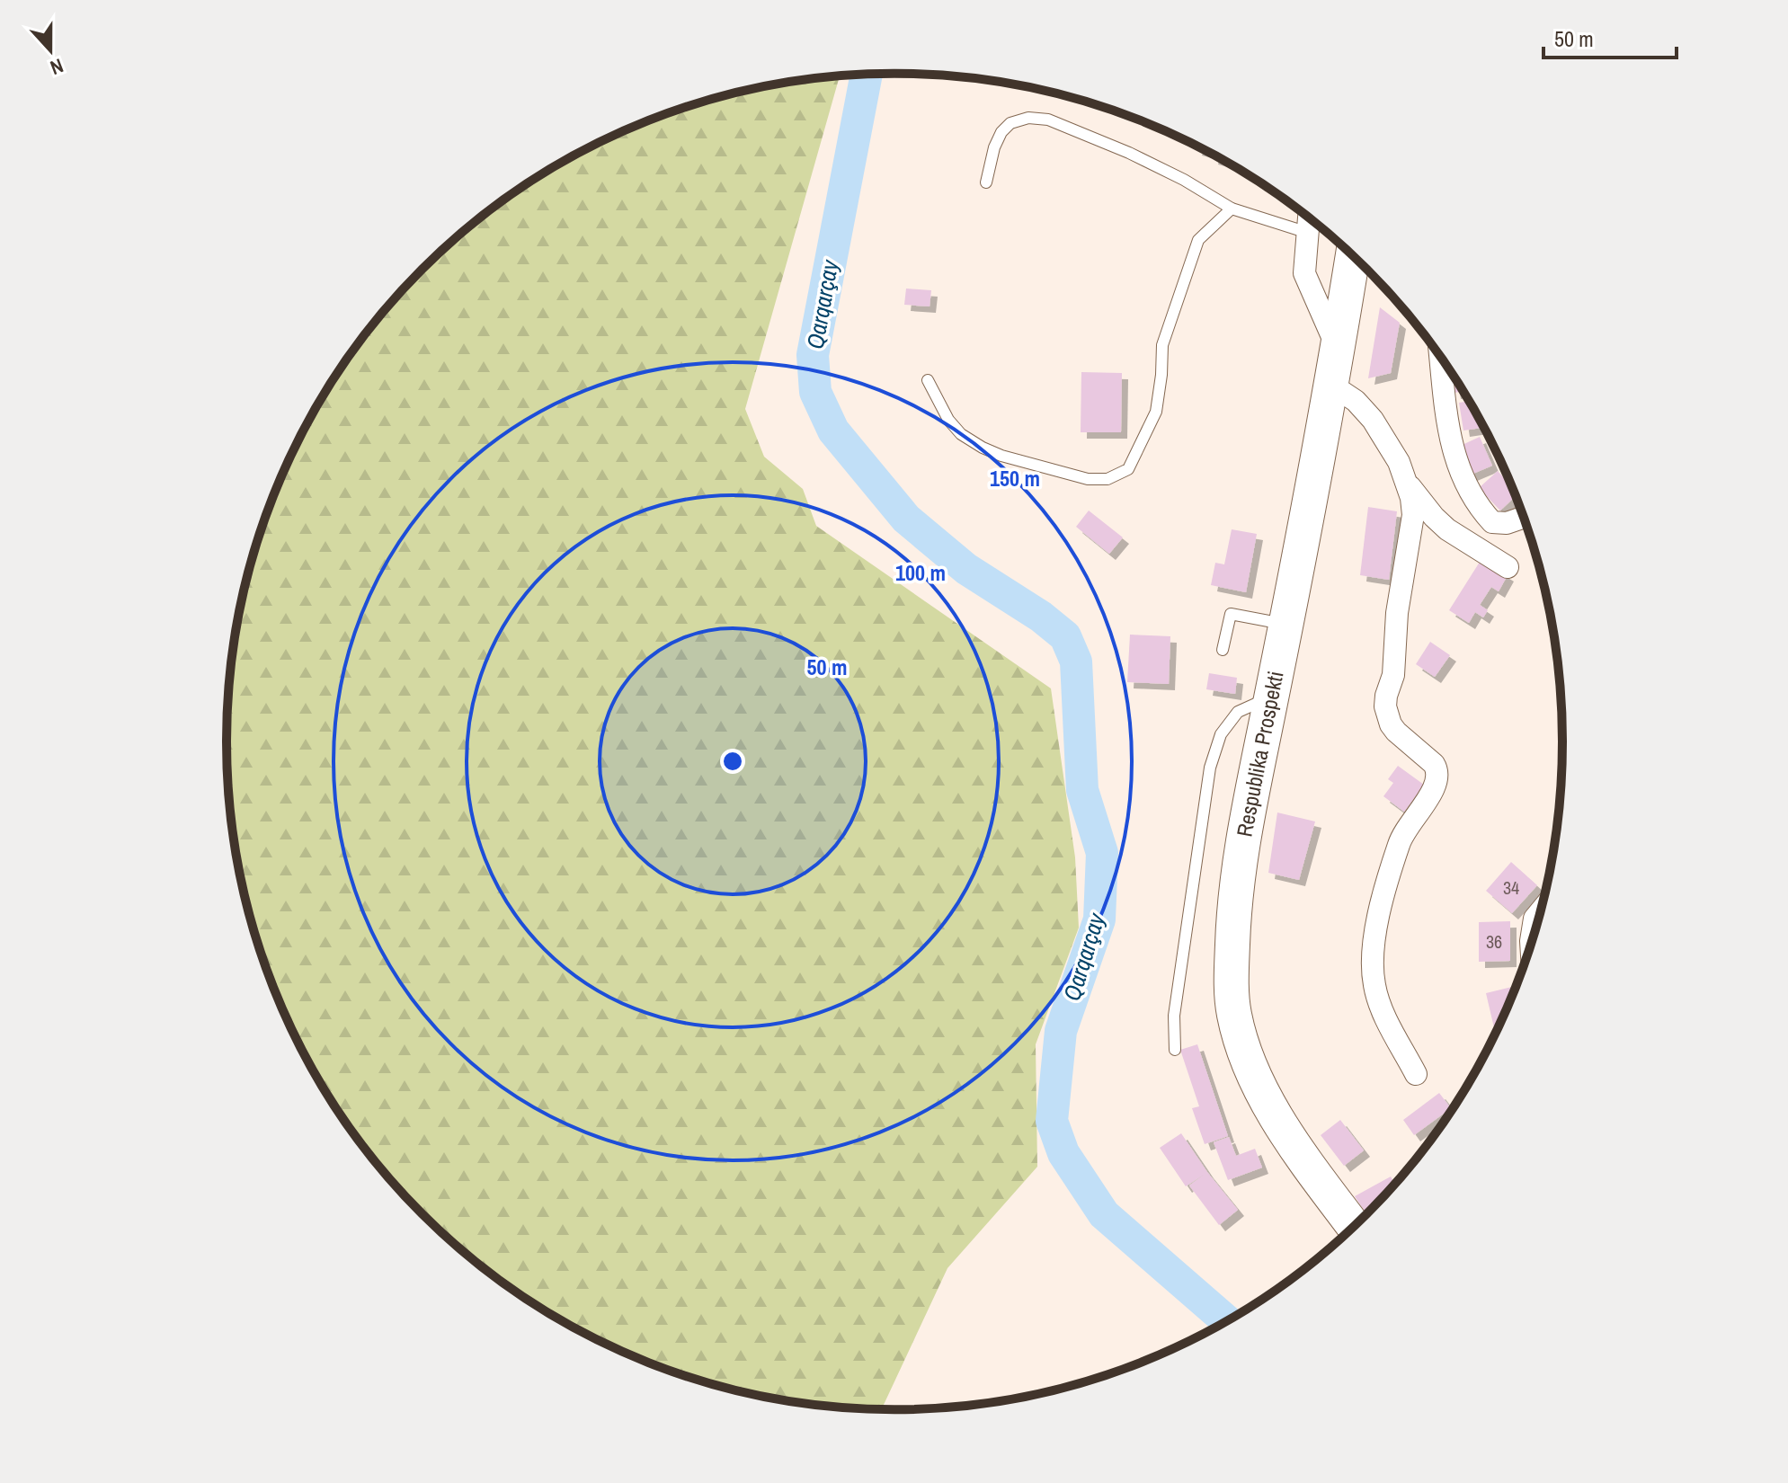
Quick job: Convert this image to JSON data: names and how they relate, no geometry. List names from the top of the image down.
{
  "streets": {
    "main road": ["Respublika Prospekti"]
  },
  "water": ["Qarqarçay"],
  "house_numbers": ["34", "36"],
  "scale_bar": "50 m",
  "north": "bottom",
  "rings": ["150 m", "100 m", "50 m"]
}
